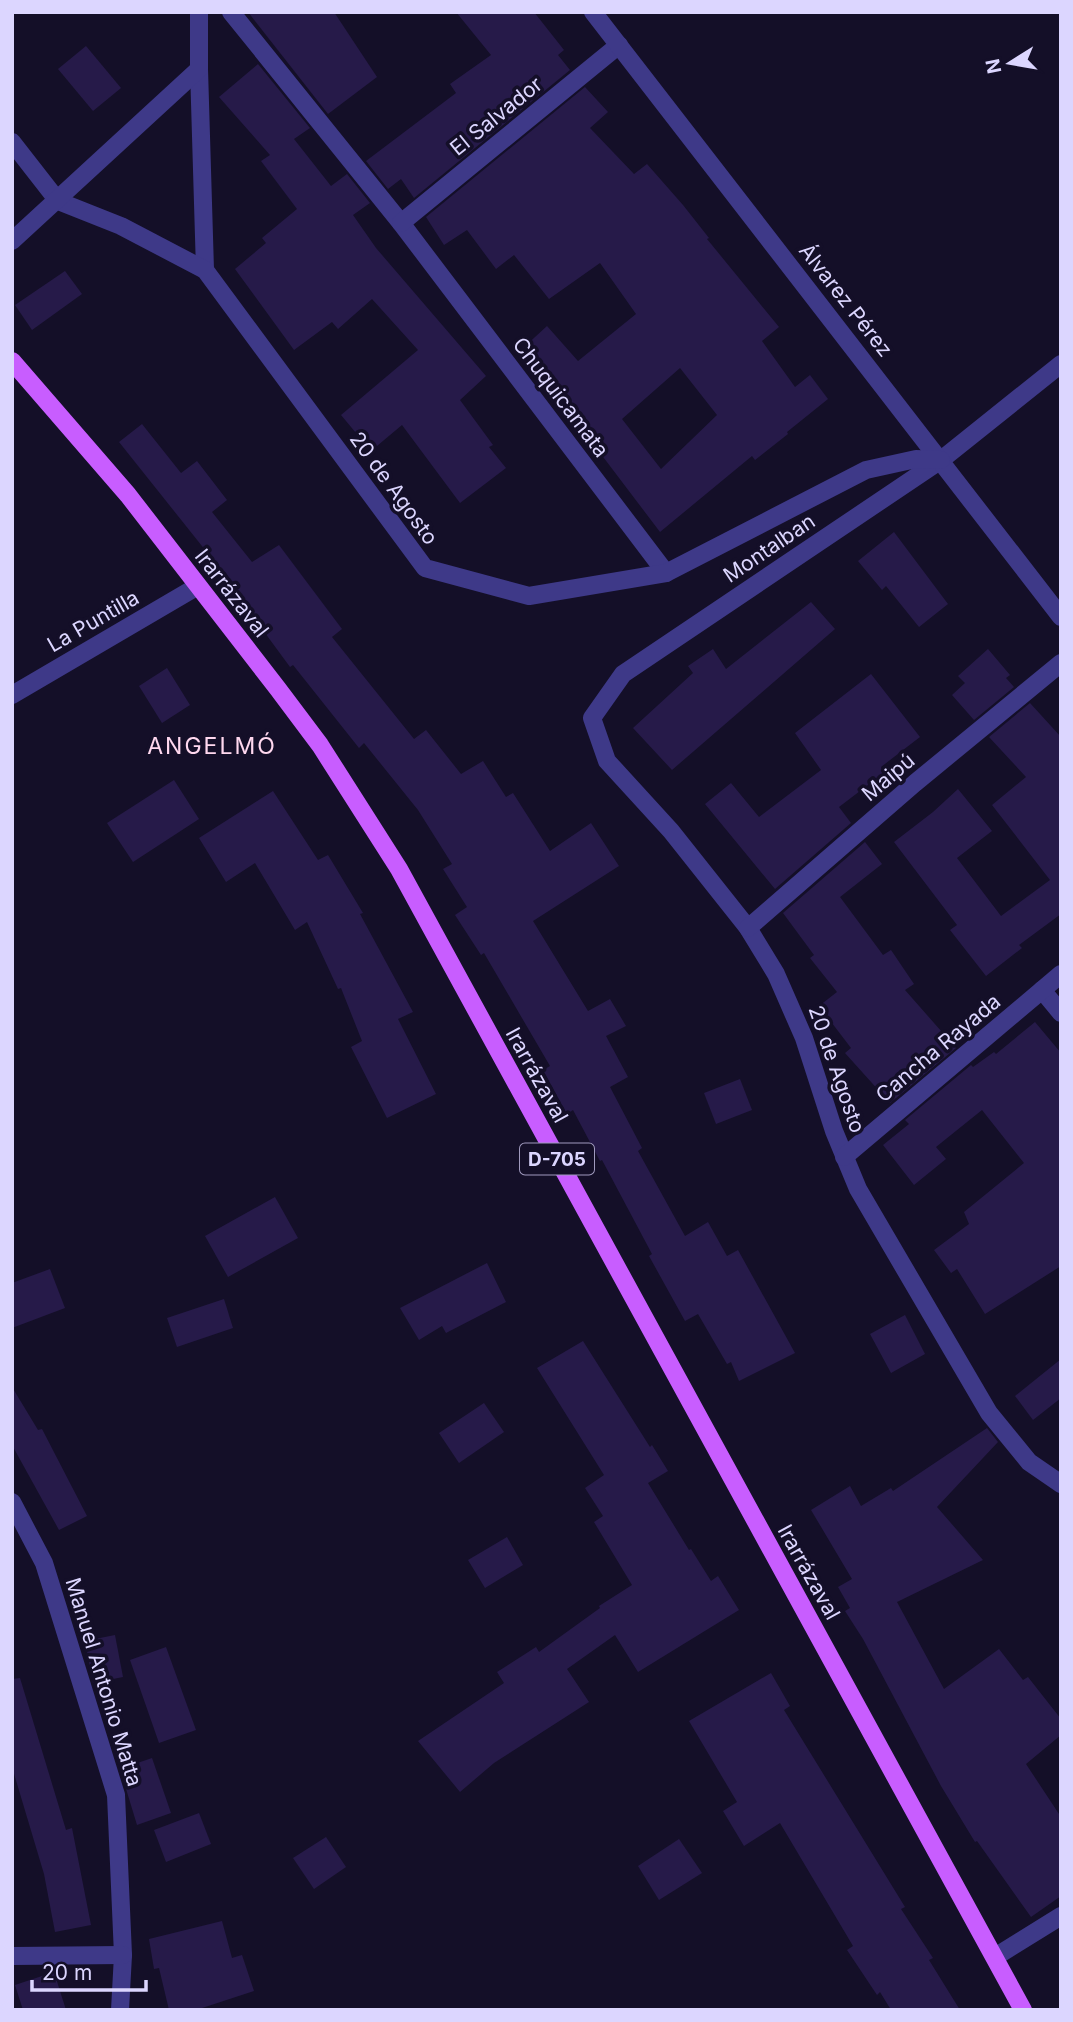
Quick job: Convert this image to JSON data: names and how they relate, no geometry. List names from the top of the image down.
{
  "streets": {
    "main road": ["Irarrázaval", "D-705"],
    "street": [
      "El Salvador",
      "Álvarez Pérez",
      "Chuquicamata",
      "20 de Agosto",
      "Montalban",
      "La Puntilla",
      "Maipú",
      "Cancha Rayada",
      "Manuel Antonio Matta"
    ]
  },
  "crossings": [
    ["El Salvador", "Álvarez Pérez"],
    ["El Salvador", "Chuquicamata"],
    ["Álvarez Pérez", "Montalban"],
    ["Chuquicamata", "20 de Agosto"],
    ["20 de Agosto", "Montalban"],
    ["20 de Agosto", "Maipú"],
    ["20 de Agosto", "Cancha Rayada"],
    ["Irarrázaval", "La Puntilla"]
  ],
  "districts": ["ANGELMÓ"],
  "scale_bar": "20 m",
  "north": "left"
}
